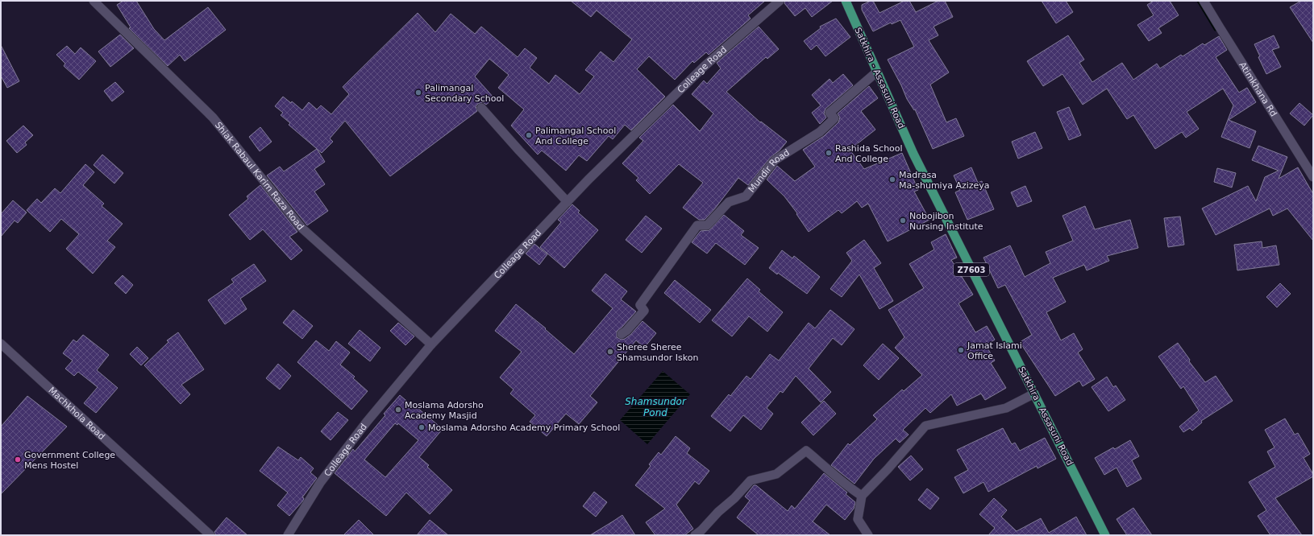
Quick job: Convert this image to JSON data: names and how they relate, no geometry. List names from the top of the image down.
{
  "streets": {
    "main road": ["Satkhira - Assasuni Road", "Z7603"],
    "street": [
      "Colleage Road",
      "Atimkhana Rd",
      "Mundir Road",
      "Shiak Rabaul Karim Raza Road",
      "Machkhola Road"
    ]
  },
  "crossings": [
    ["Colleage Road", "Shiak Rabaul Karim Raza Road"],
    ["Satkhira - Assasuni Road", "Mundir Road"]
  ],
  "water": ["Shamsundor Pond"],
  "places": [
    "Palimangal Secondary School",
    "Palimangal School And College",
    "Rashida School And College",
    "Madrasa Ma-shumiya Azizeya",
    "Nobojibon Nursing Institute",
    "Jamat Islami Office",
    "Sheree Sheree Shamsundor Iskon",
    "Moslama Adorsho Academy Masjid",
    "Moslama Adorsho Academy Primary School",
    "Government College Mens Hostel"
  ]
}
